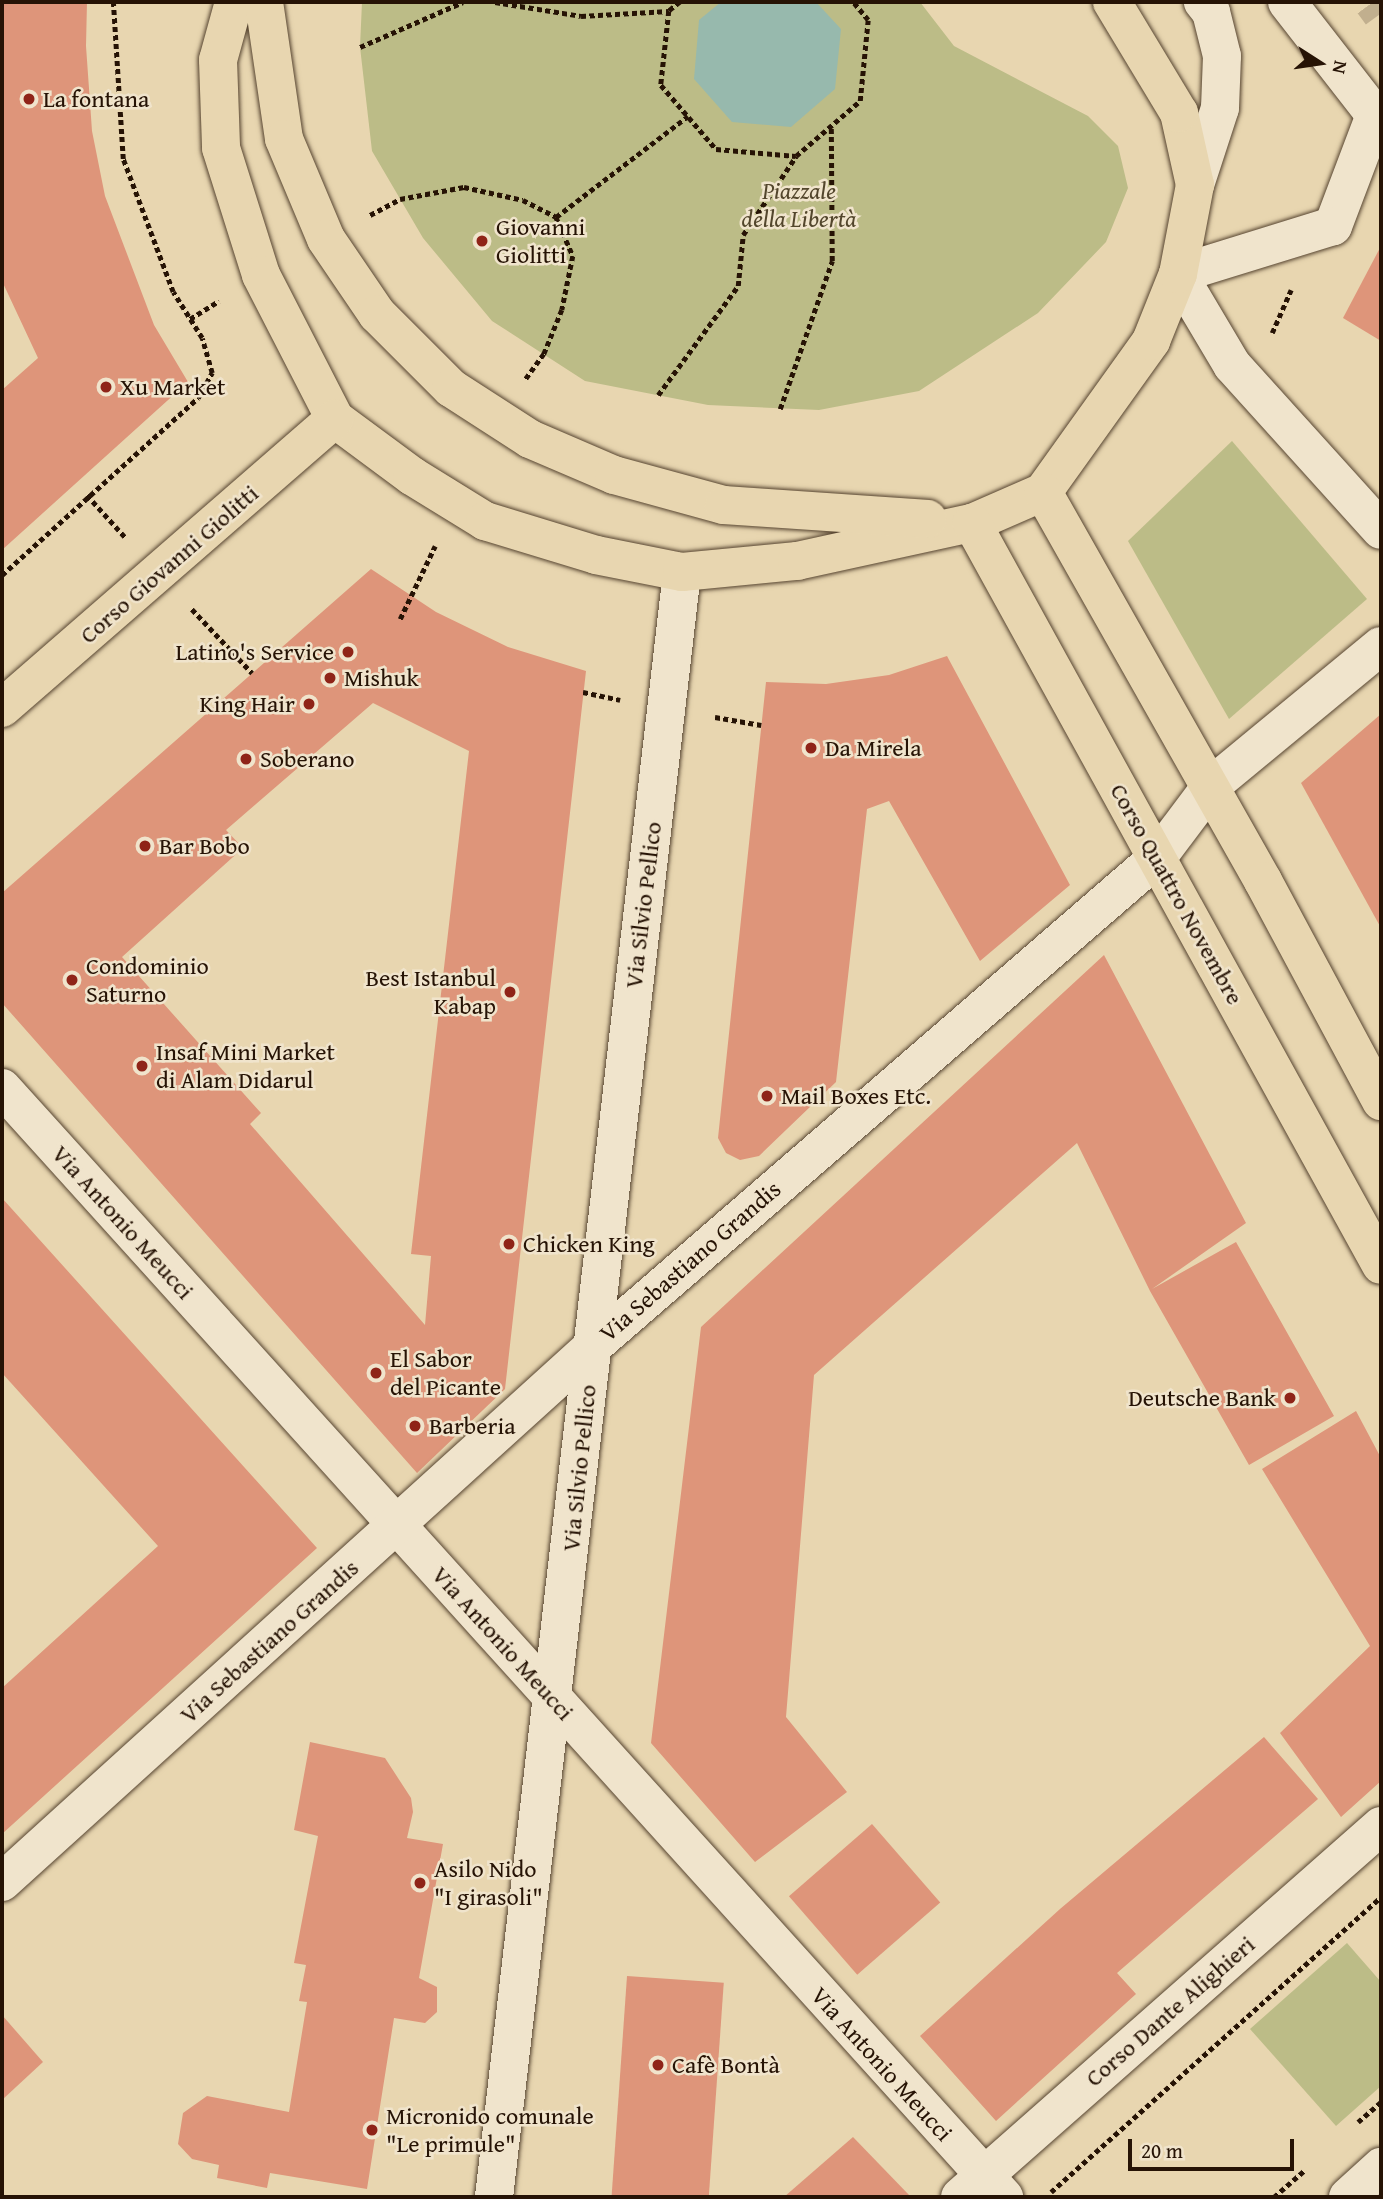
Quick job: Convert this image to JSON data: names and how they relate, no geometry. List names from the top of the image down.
{
  "streets": {
    "main road": ["Corso Giovanni Giolitti", "Corso Quattro Novembre"],
    "street": [
      "Via Silvio Pellico",
      "Via Antonio Meucci",
      "Via Sebastiano Grandis",
      "Corso Dante Alighieri"
    ]
  },
  "crossings": [
    ["Corso Quattro Novembre", "Via Sebastiano Grandis"],
    ["Via Silvio Pellico", "Via Antonio Meucci"],
    ["Via Silvio Pellico", "Via Sebastiano Grandis"],
    ["Via Antonio Meucci", "Via Sebastiano Grandis"],
    ["Via Antonio Meucci", "Corso Dante Alighieri"]
  ],
  "parks": ["Piazzale della Libertà"],
  "places": [
    "La fontana",
    "Giovanni Giolitti",
    "Xu Market",
    "Latino's Service",
    "Mishuk",
    "King Hair",
    "Da Mirela",
    "Soberano",
    "Bar Bobo",
    "Condominio Saturno",
    "Best Istanbul Kabap",
    "Insaf Mini Market di Alam Didarul",
    "Mail Boxes Etc.",
    "Chicken King",
    "El Sabor del Picante",
    "Deutsche Bank",
    "Barberia",
    "Asilo Nido \"I girasoli\"",
    "Cafè Bontà",
    "Micronido comunale \"Le primule\""
  ],
  "scale_bar": "20 m",
  "north": "right"
}
